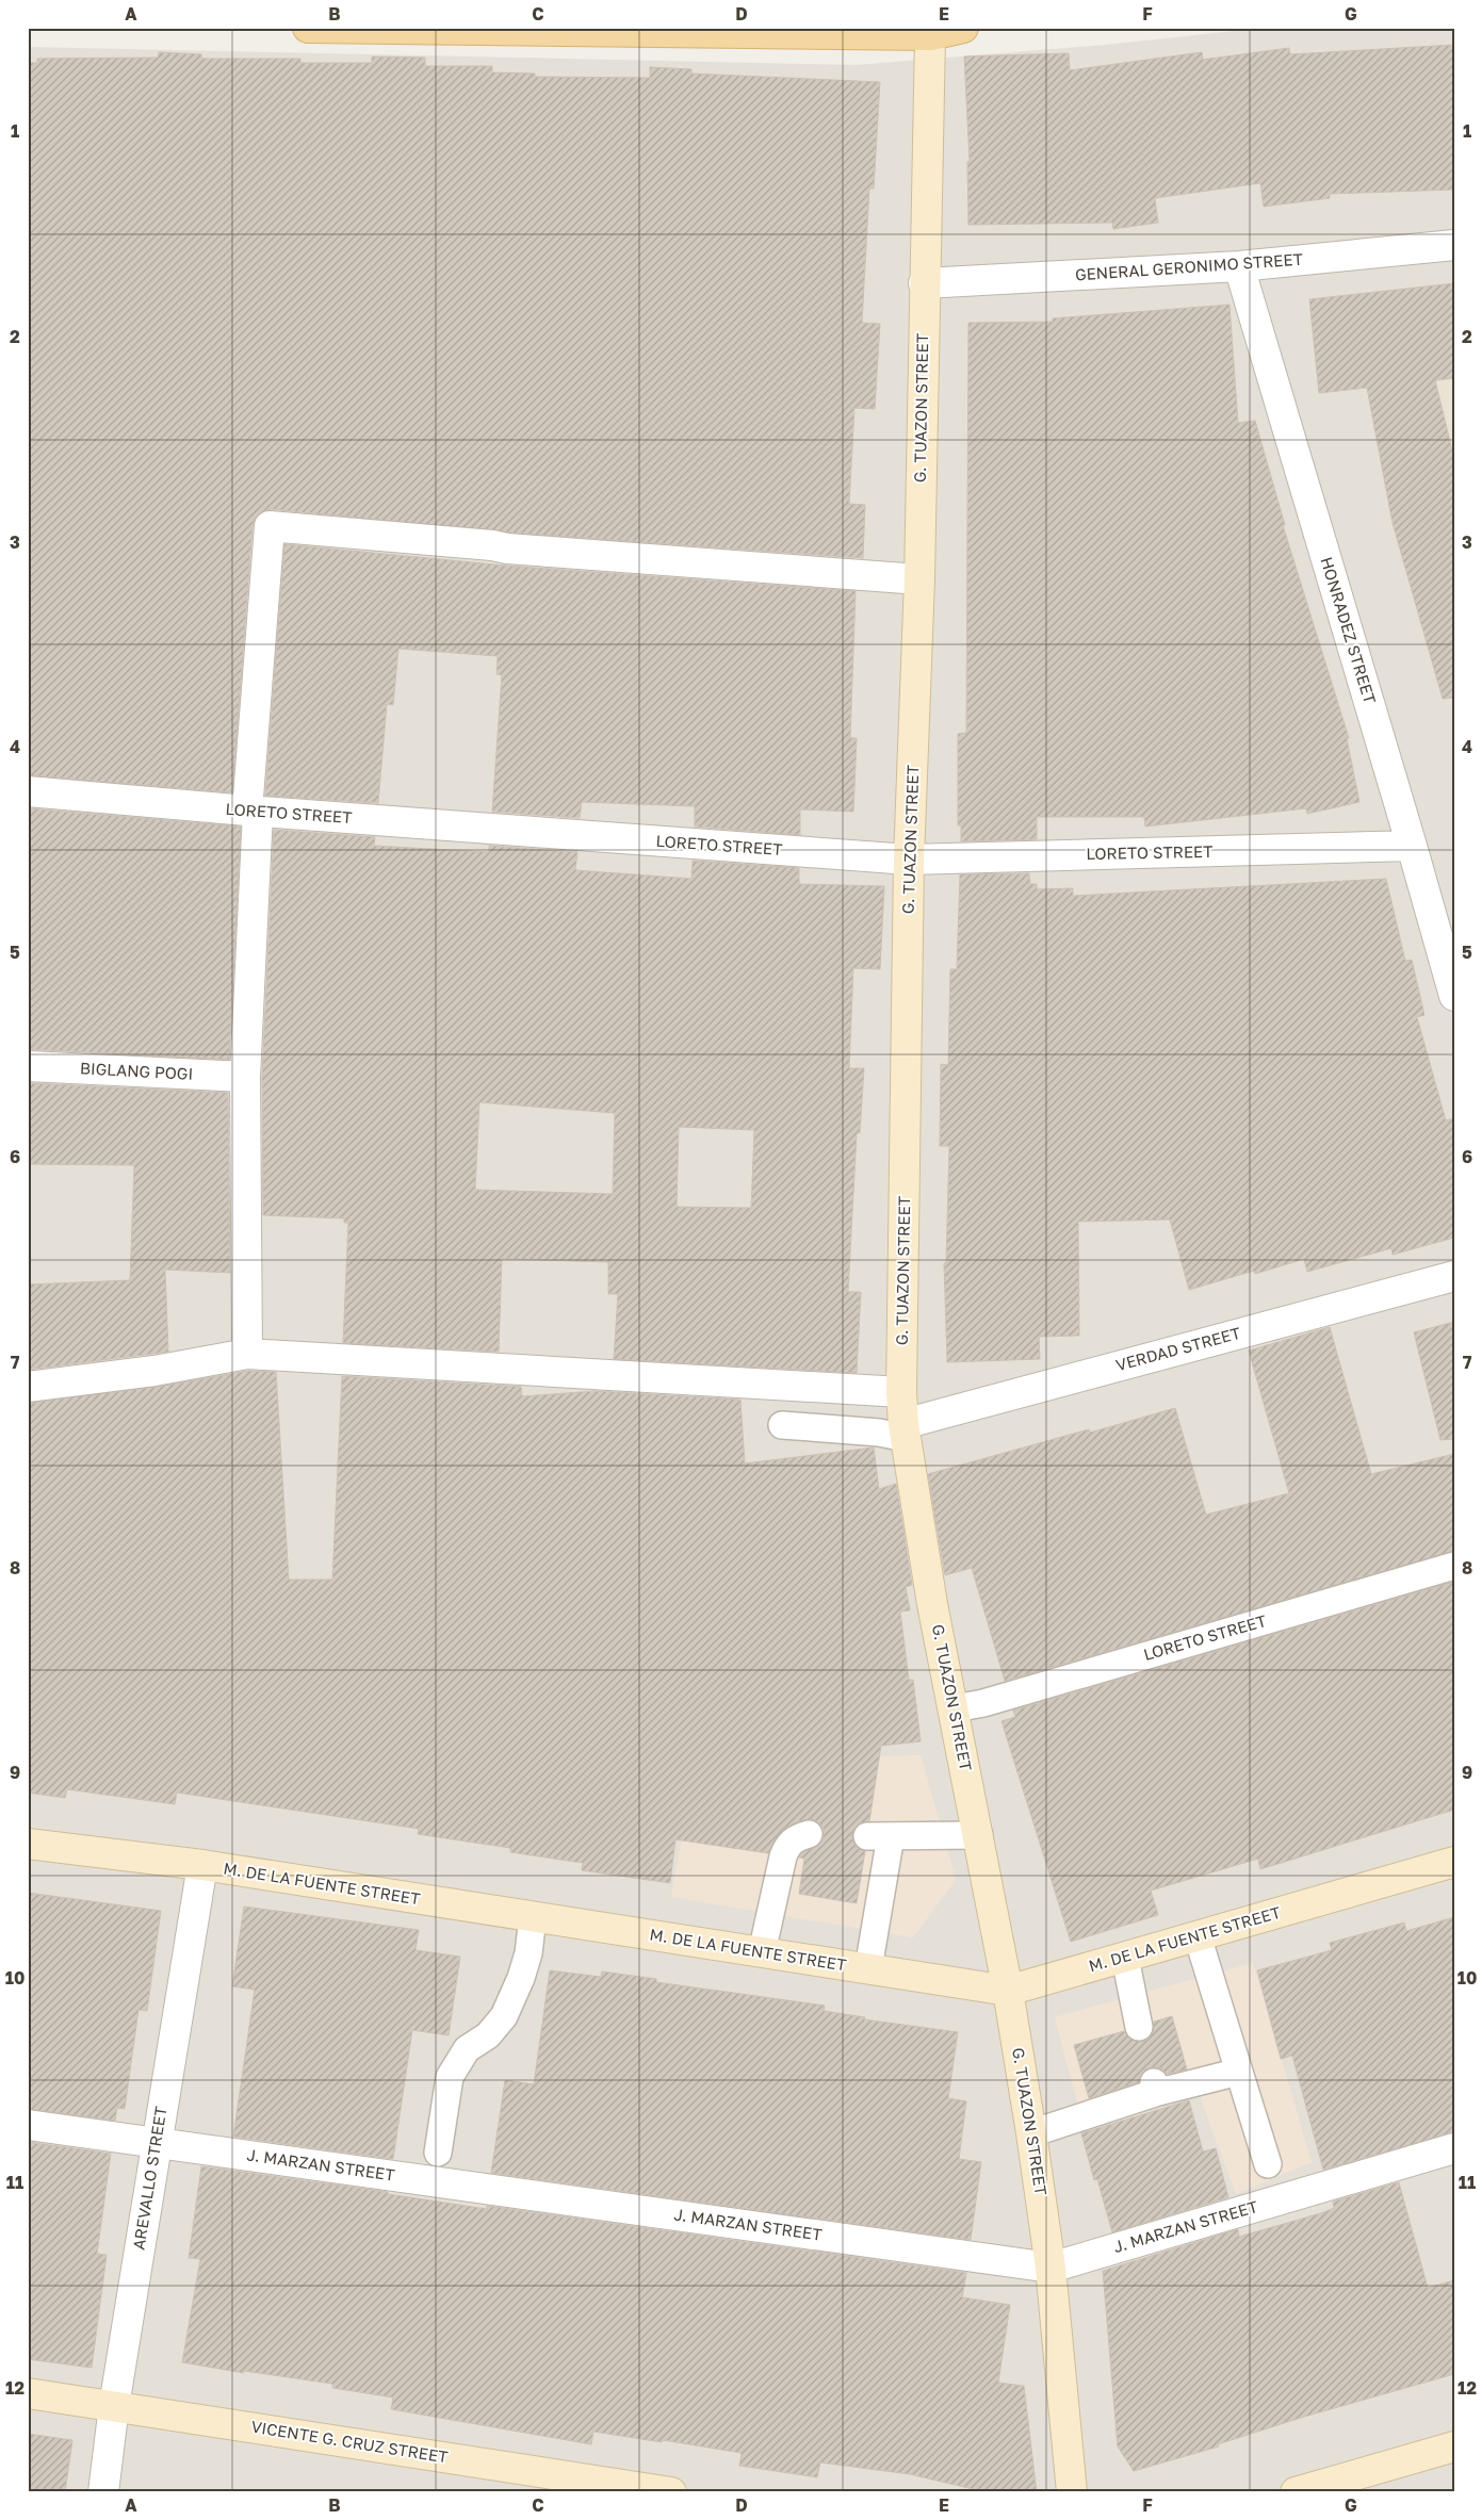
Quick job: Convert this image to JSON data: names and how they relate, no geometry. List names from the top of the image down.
{
  "streets": {
    "street": [
      "GENERAL GERONIMO STREET",
      "G. TUAZON STREET",
      "HONRADEZ STREET",
      "LORETO STREET",
      "BIGLANG POGI",
      "VERDAD STREET",
      "M. DE LA FUENTE STREET",
      "J. MARZAN STREET",
      "AREVALLO STREET",
      "VICENTE G. CRUZ STREET"
    ]
  },
  "crossings": [
    ["GENERAL GERONIMO STREET", "G. TUAZON STREET"],
    ["GENERAL GERONIMO STREET", "HONRADEZ STREET"],
    ["G. TUAZON STREET", "LORETO STREET"],
    ["G. TUAZON STREET", "VERDAD STREET"],
    ["G. TUAZON STREET", "M. DE LA FUENTE STREET"],
    ["G. TUAZON STREET", "J. MARZAN STREET"],
    ["HONRADEZ STREET", "LORETO STREET"],
    ["M. DE LA FUENTE STREET", "AREVALLO STREET"],
    ["J. MARZAN STREET", "AREVALLO STREET"],
    ["AREVALLO STREET", "VICENTE G. CRUZ STREET"]
  ],
  "grid": {
    "columns": [
      "A",
      "B",
      "C",
      "D",
      "E",
      "F",
      "G"
    ],
    "rows": [
      "1",
      "2",
      "3",
      "4",
      "5",
      "6",
      "7",
      "8",
      "9",
      "10",
      "11",
      "12"
    ]
  }
}
